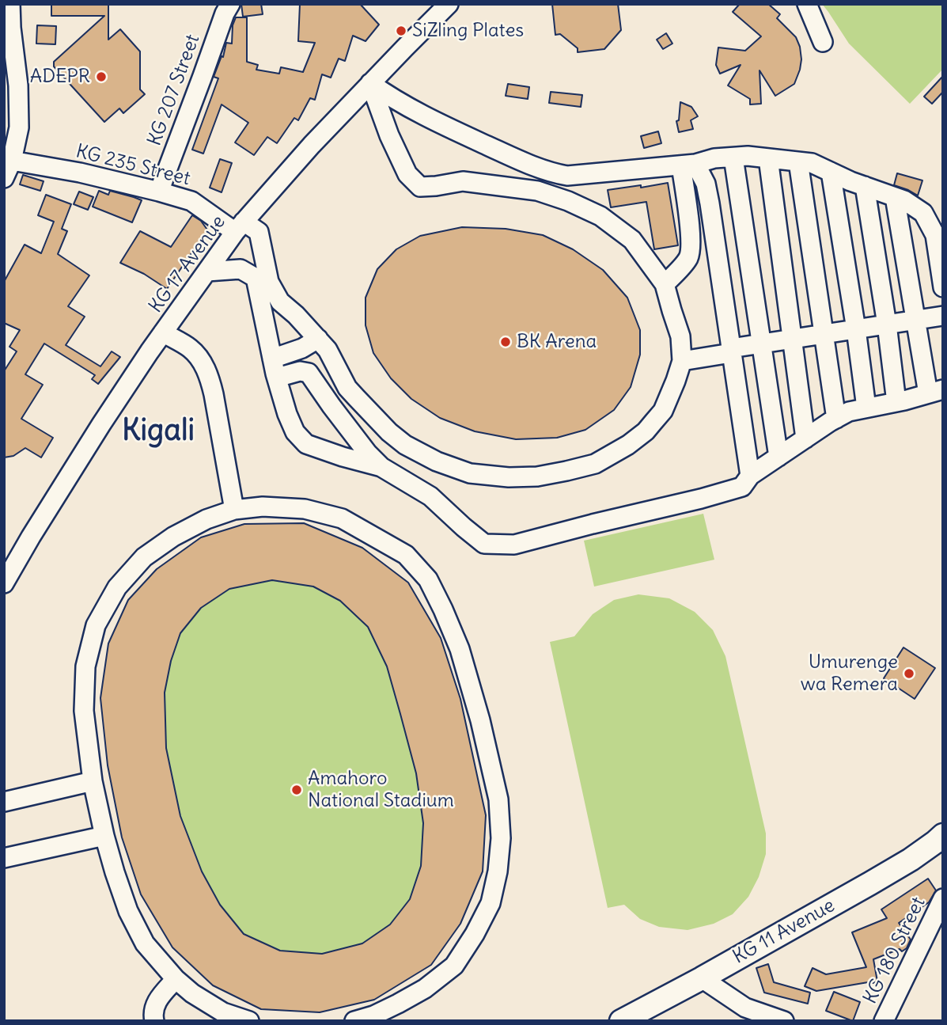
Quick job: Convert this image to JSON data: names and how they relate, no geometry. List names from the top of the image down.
{
  "streets": {
    "main road": ["KG 11 Avenue"],
    "street": [
      "KG 207 Street",
      "KG 235 Street",
      "KG 17 Avenue",
      "KG 180 Street"
    ]
  },
  "crossings": [
    ["KG 207 Street", "KG 235 Street"],
    ["KG 235 Street", "KG 17 Avenue"]
  ],
  "districts": ["Kigali"],
  "places": [
    "SiZling Plates",
    "ADEPR",
    "BK Arena",
    "Umurenge wa Remera",
    "Amahoro National Stadium"
  ]
}
